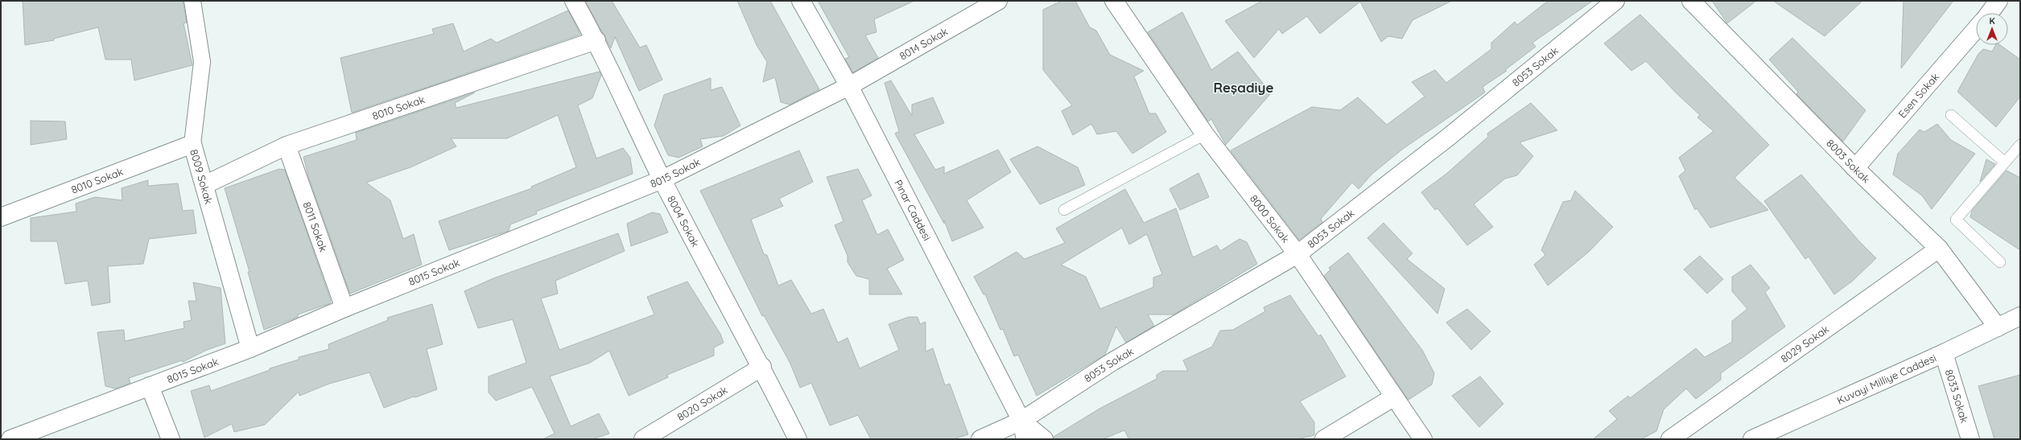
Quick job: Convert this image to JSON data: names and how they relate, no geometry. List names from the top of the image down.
{
  "streets": {
    "street": [
      "8014 Sokak",
      "8053 Sokak",
      "Esen Sokak",
      "8010 Sokak",
      "8003 Sokak",
      "8015 Sokak",
      "8009 Sokak",
      "Pınar Caddesi",
      "8000 Sokak",
      "8004 Sokak",
      "8011 Sokak",
      "8029 Sokak",
      "Kuvayi Milliye Caddesi",
      "8033 Sokak",
      "8020 Sokak"
    ]
  },
  "crossings": [
    ["8014 Sokak", "8015 Sokak"],
    ["8014 Sokak", "Pınar Caddesi"],
    ["8053 Sokak", "Pınar Caddesi"],
    ["8053 Sokak", "8000 Sokak"],
    ["Esen Sokak", "8003 Sokak"],
    ["8010 Sokak", "8009 Sokak"],
    ["8010 Sokak", "8004 Sokak"],
    ["8010 Sokak", "8011 Sokak"],
    ["8003 Sokak", "8029 Sokak"],
    ["8003 Sokak", "Kuvayi Milliye Caddesi"],
    ["8015 Sokak", "8009 Sokak"],
    ["8015 Sokak", "Pınar Caddesi"],
    ["8015 Sokak", "8004 Sokak"],
    ["8015 Sokak", "8011 Sokak"],
    ["8004 Sokak", "8020 Sokak"],
    ["Kuvayi Milliye Caddesi", "8033 Sokak"]
  ],
  "districts": ["Reşadiye"],
  "north": "top"
}
